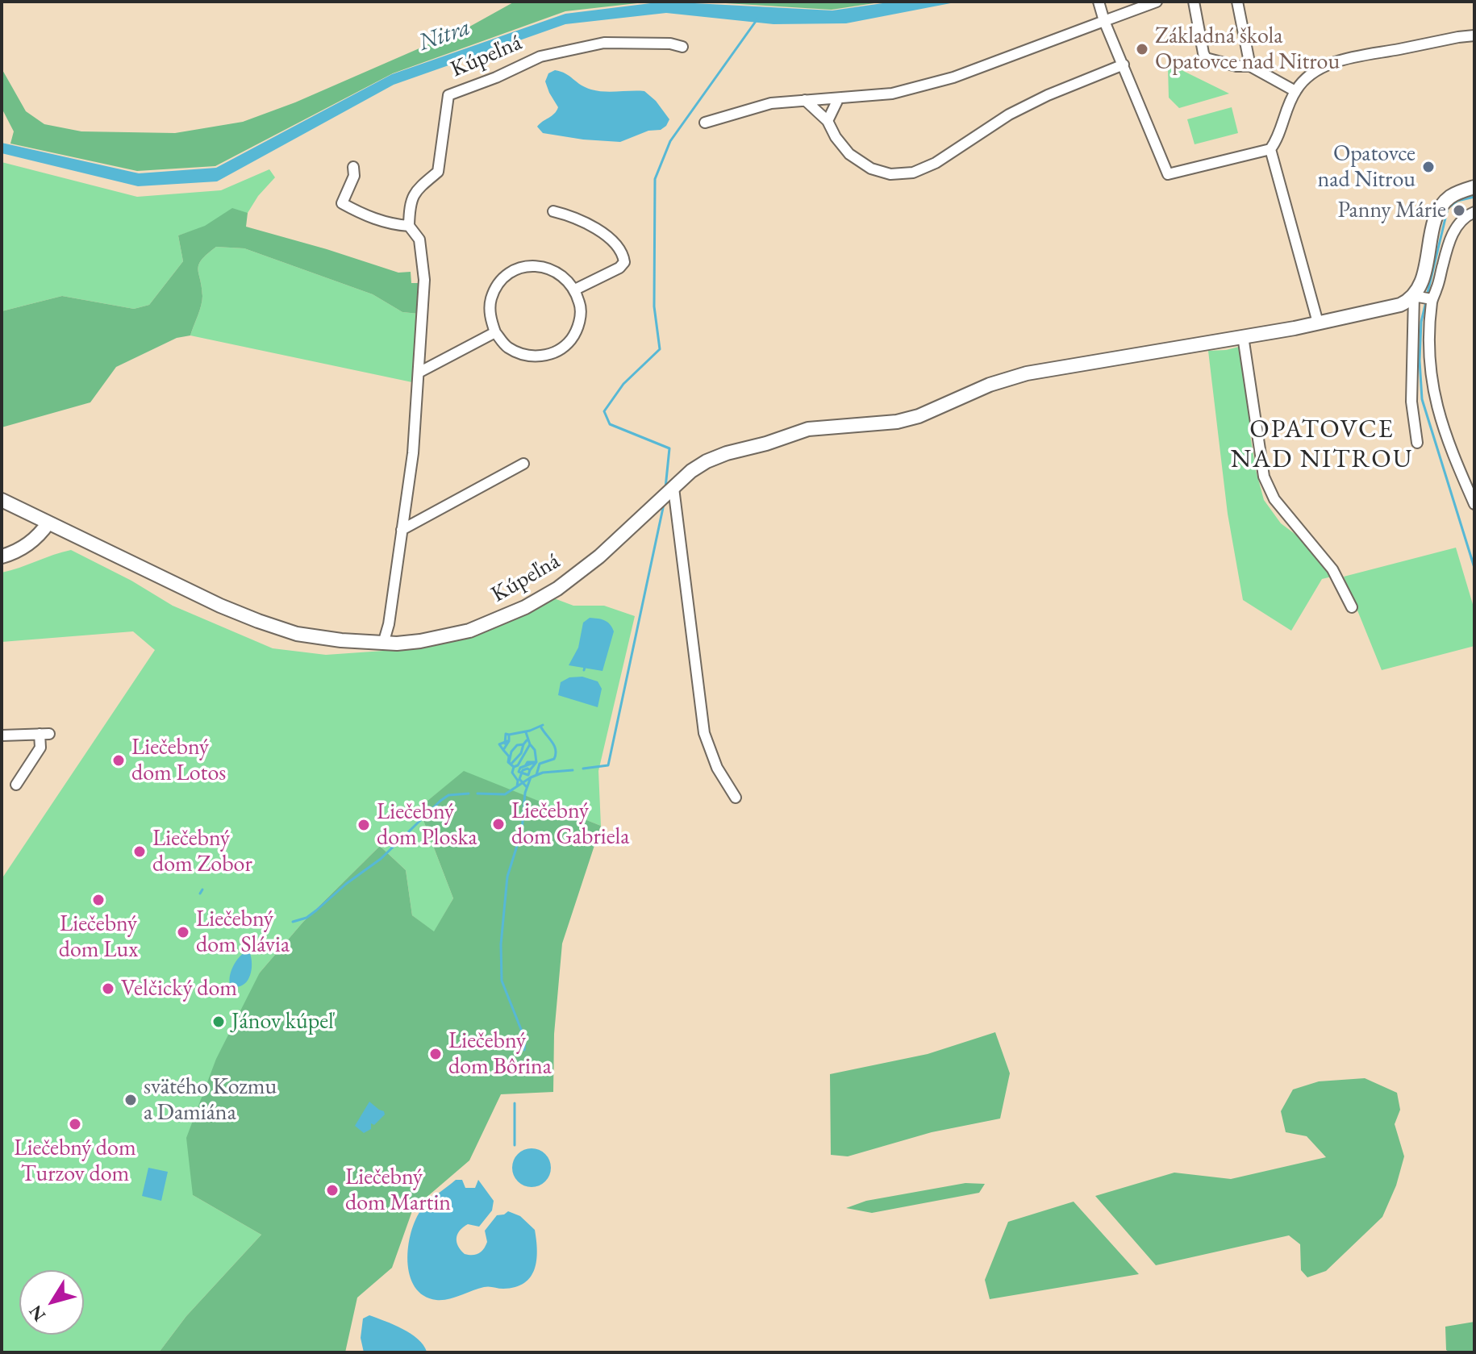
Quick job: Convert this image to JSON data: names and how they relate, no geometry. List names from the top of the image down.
{
  "streets": {
    "street": ["Kúpeľná"]
  },
  "districts": ["OPATOVCE NAD NITROU"],
  "water": ["Nitra"],
  "places": [
    "Základná škola Opatovce nad Nitrou",
    "Opatovce nad Nitrou",
    "Panny Márie",
    "Liečebný dom Lotos",
    "Liečebný dom Gabriela",
    "Liečebný dom Ploska",
    "Liečebný dom Zobor",
    "Liečebný dom Lux",
    "Liečebný dom Slávia",
    "Velčický dom",
    "Jánov kúpeľ",
    "Liečebný dom Bôrina",
    "svätého Kozmu a Damiána",
    "Liečebný dom Turzov dom",
    "Liečebný dom Martin"
  ],
  "north": "bottom left"
}
